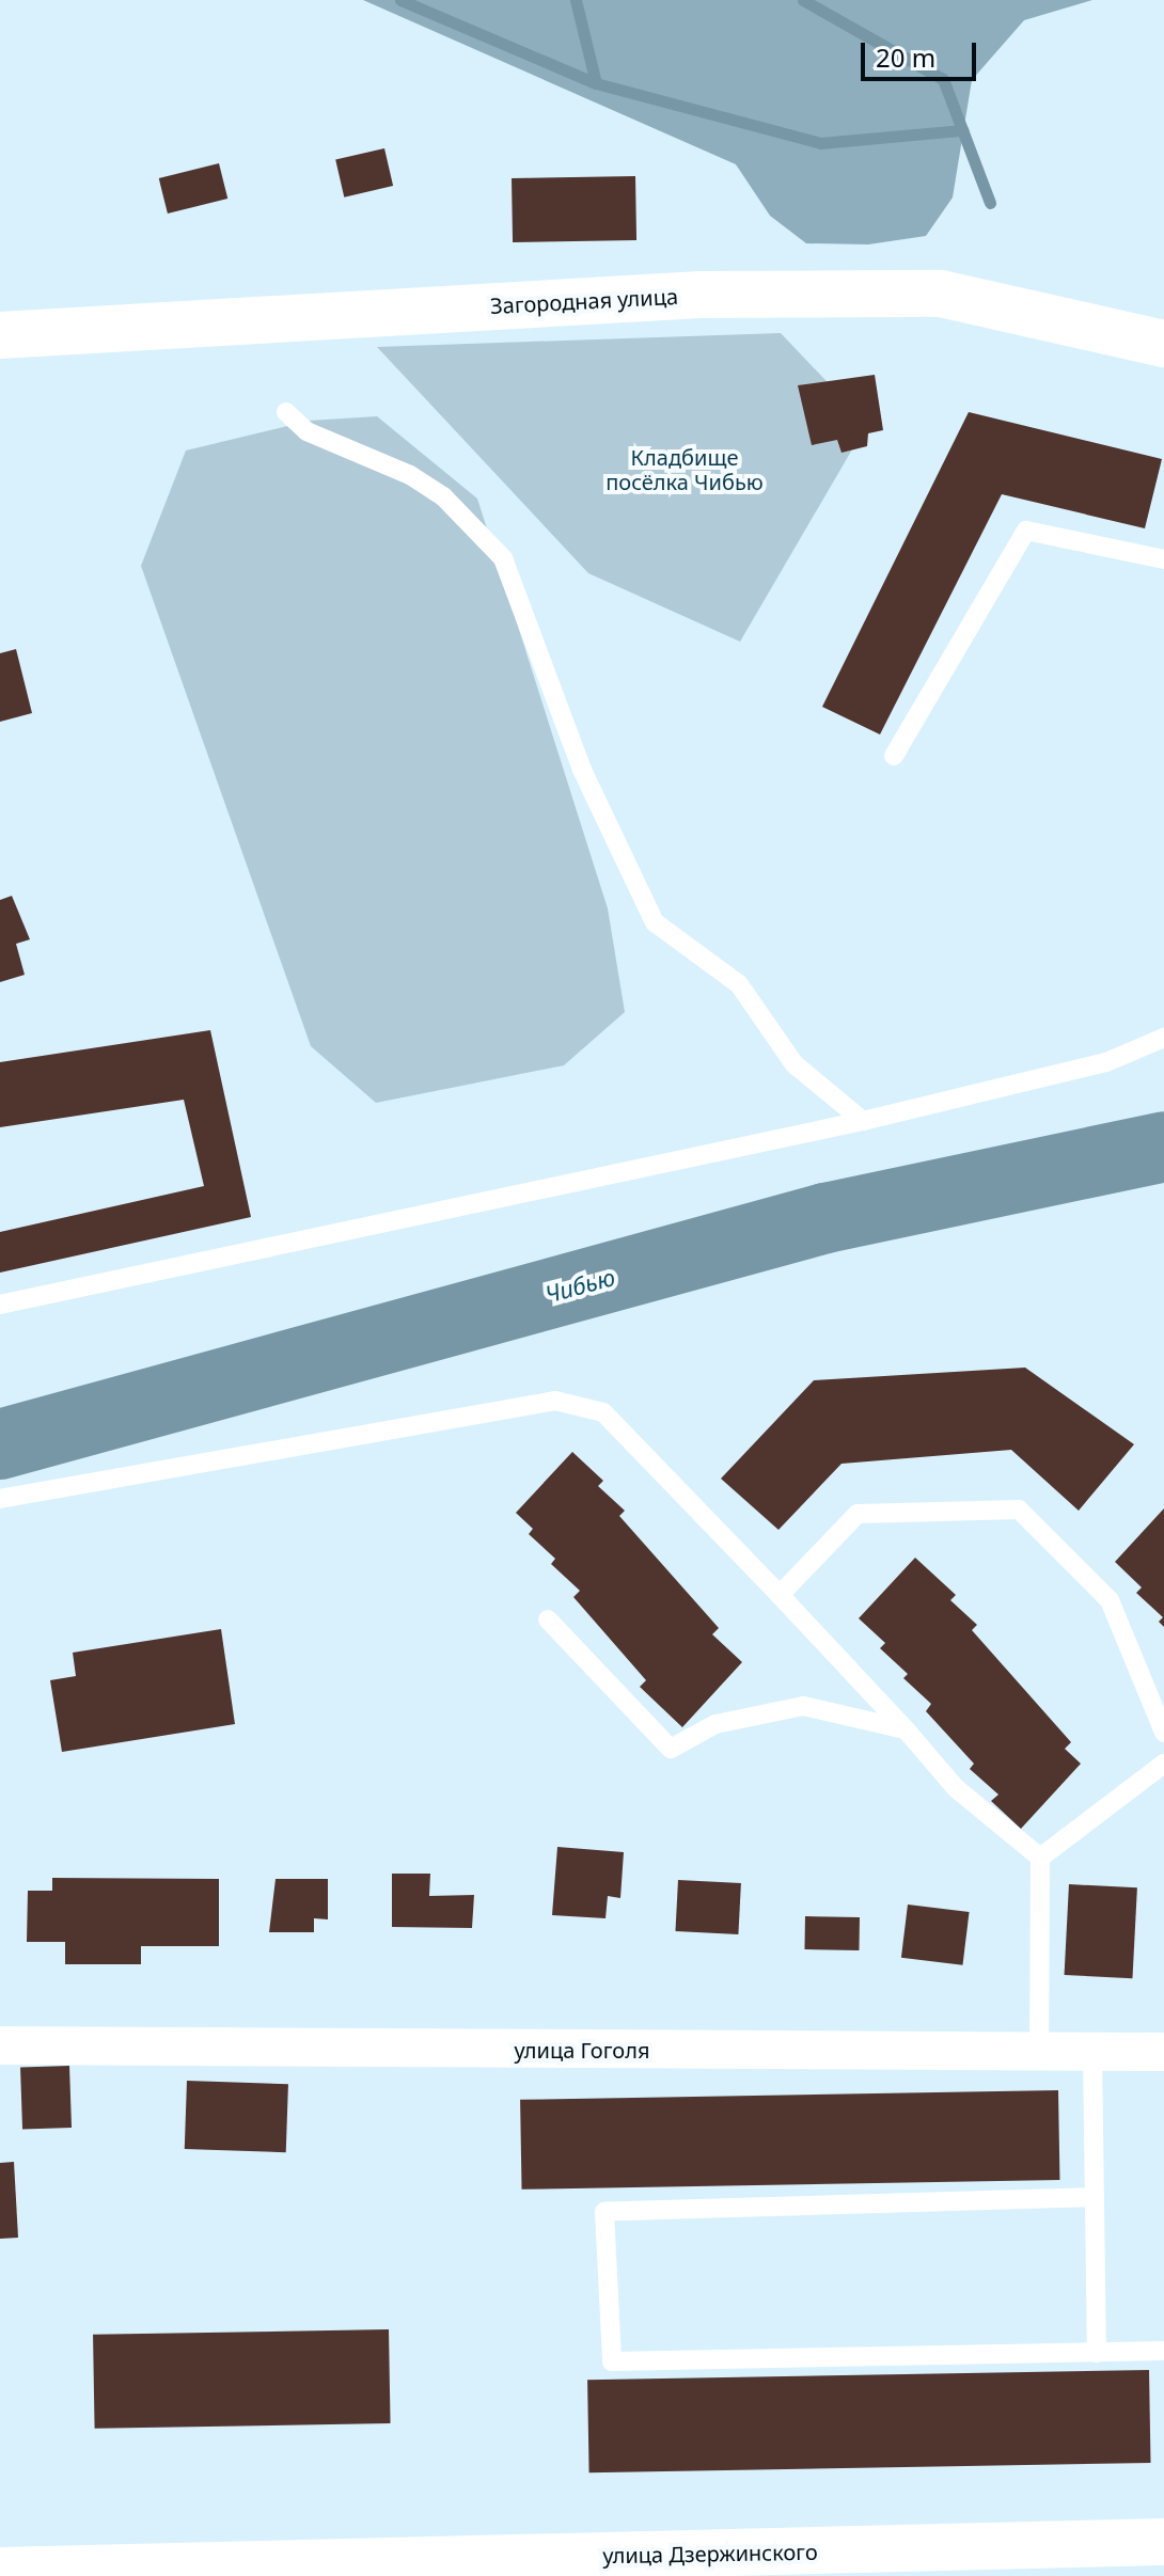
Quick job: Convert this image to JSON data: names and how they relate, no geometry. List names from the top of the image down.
{
  "streets": {
    "main road": ["Загородная улица", "улица Дзержинского"],
    "street": ["улица Гоголя"]
  },
  "water": ["Чибью"],
  "parks": ["Кладбище посёлка Чибью"],
  "scale_bar": "20 m"
}
